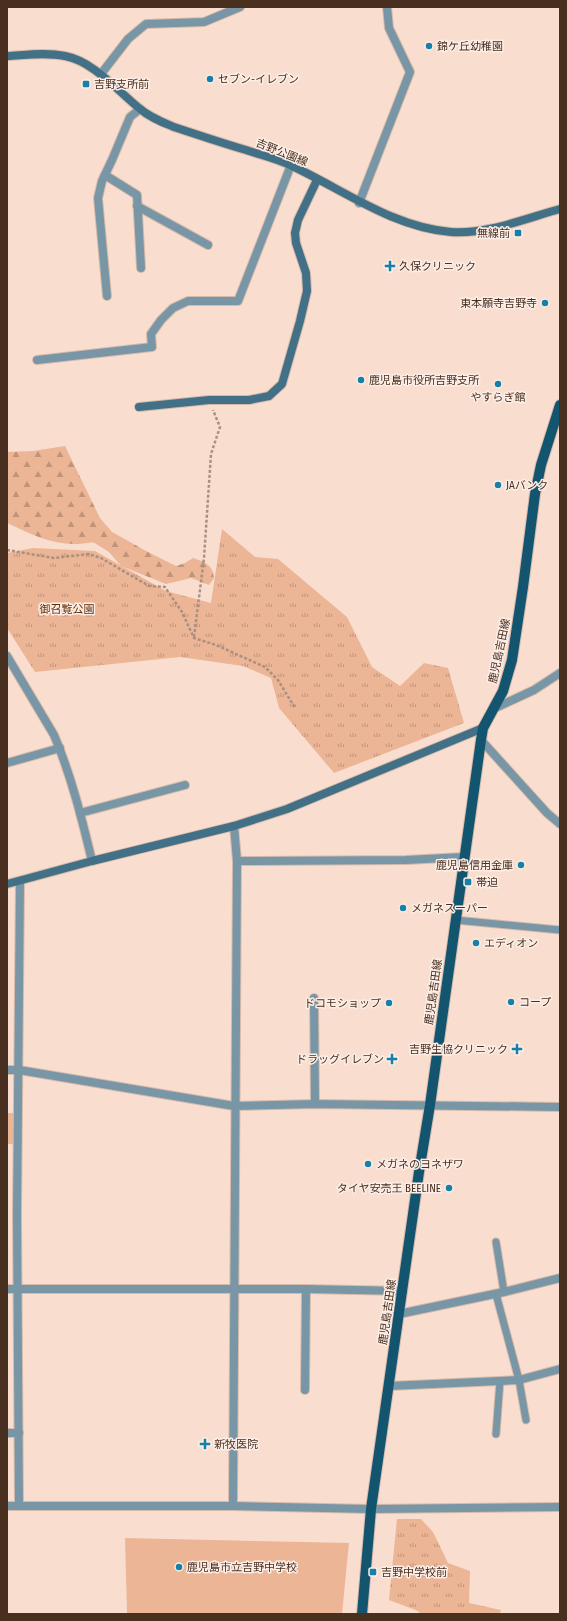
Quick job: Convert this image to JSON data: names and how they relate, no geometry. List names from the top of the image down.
{
  "streets": {
    "main road": ["鹿児島吉田線"],
    "street": ["吉野公園線"]
  },
  "parks": ["御召覧公園"],
  "places": {
    "other": [
      "錦ケ丘幼稚園",
      "セブン-イレブン",
      "東本願寺吉野寺",
      "鹿児島市役所吉野支所",
      "やすらぎ館",
      "JAバンク",
      "鹿児島信用金庫",
      "メガネスーパー",
      "エディオン",
      "コープ",
      "ドコモショップ",
      "メガネのヨネザワ",
      "タイヤ安売王 BEELINE",
      "鹿児島市立吉野中学校"
    ],
    "transit": [
      "吉野支所前",
      "無線前",
      "帯迫",
      "吉野中学校前"
    ],
    "health": [
      "久保クリニック",
      "吉野生協クリニック",
      "ドラッグイレブン",
      "新牧医院"
    ]
  }
}
